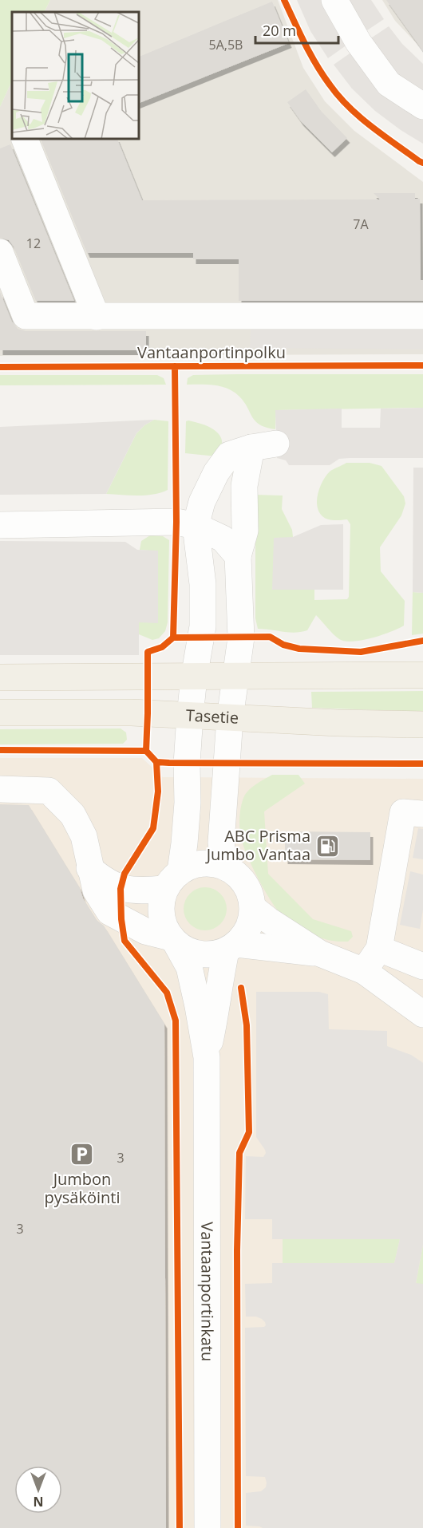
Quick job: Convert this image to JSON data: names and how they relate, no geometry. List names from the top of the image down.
{
  "streets": {
    "main road": ["Tasetie"],
    "street": ["Vantaanportinkatu"],
    "cycle path": ["Vantaanportinpolku"]
  },
  "crossings": [
    ["Tasetie", "Vantaanportinkatu"]
  ],
  "places": {
    "fuel station": ["ABC Prisma Jumbo Vantaa"],
    "parking": ["Jumbon pysäköinti"]
  },
  "house_numbers": [
    "5A,5B",
    "7A",
    "12",
    "3",
    "3"
  ],
  "scale_bar": "20 m",
  "north": "bottom"
}
